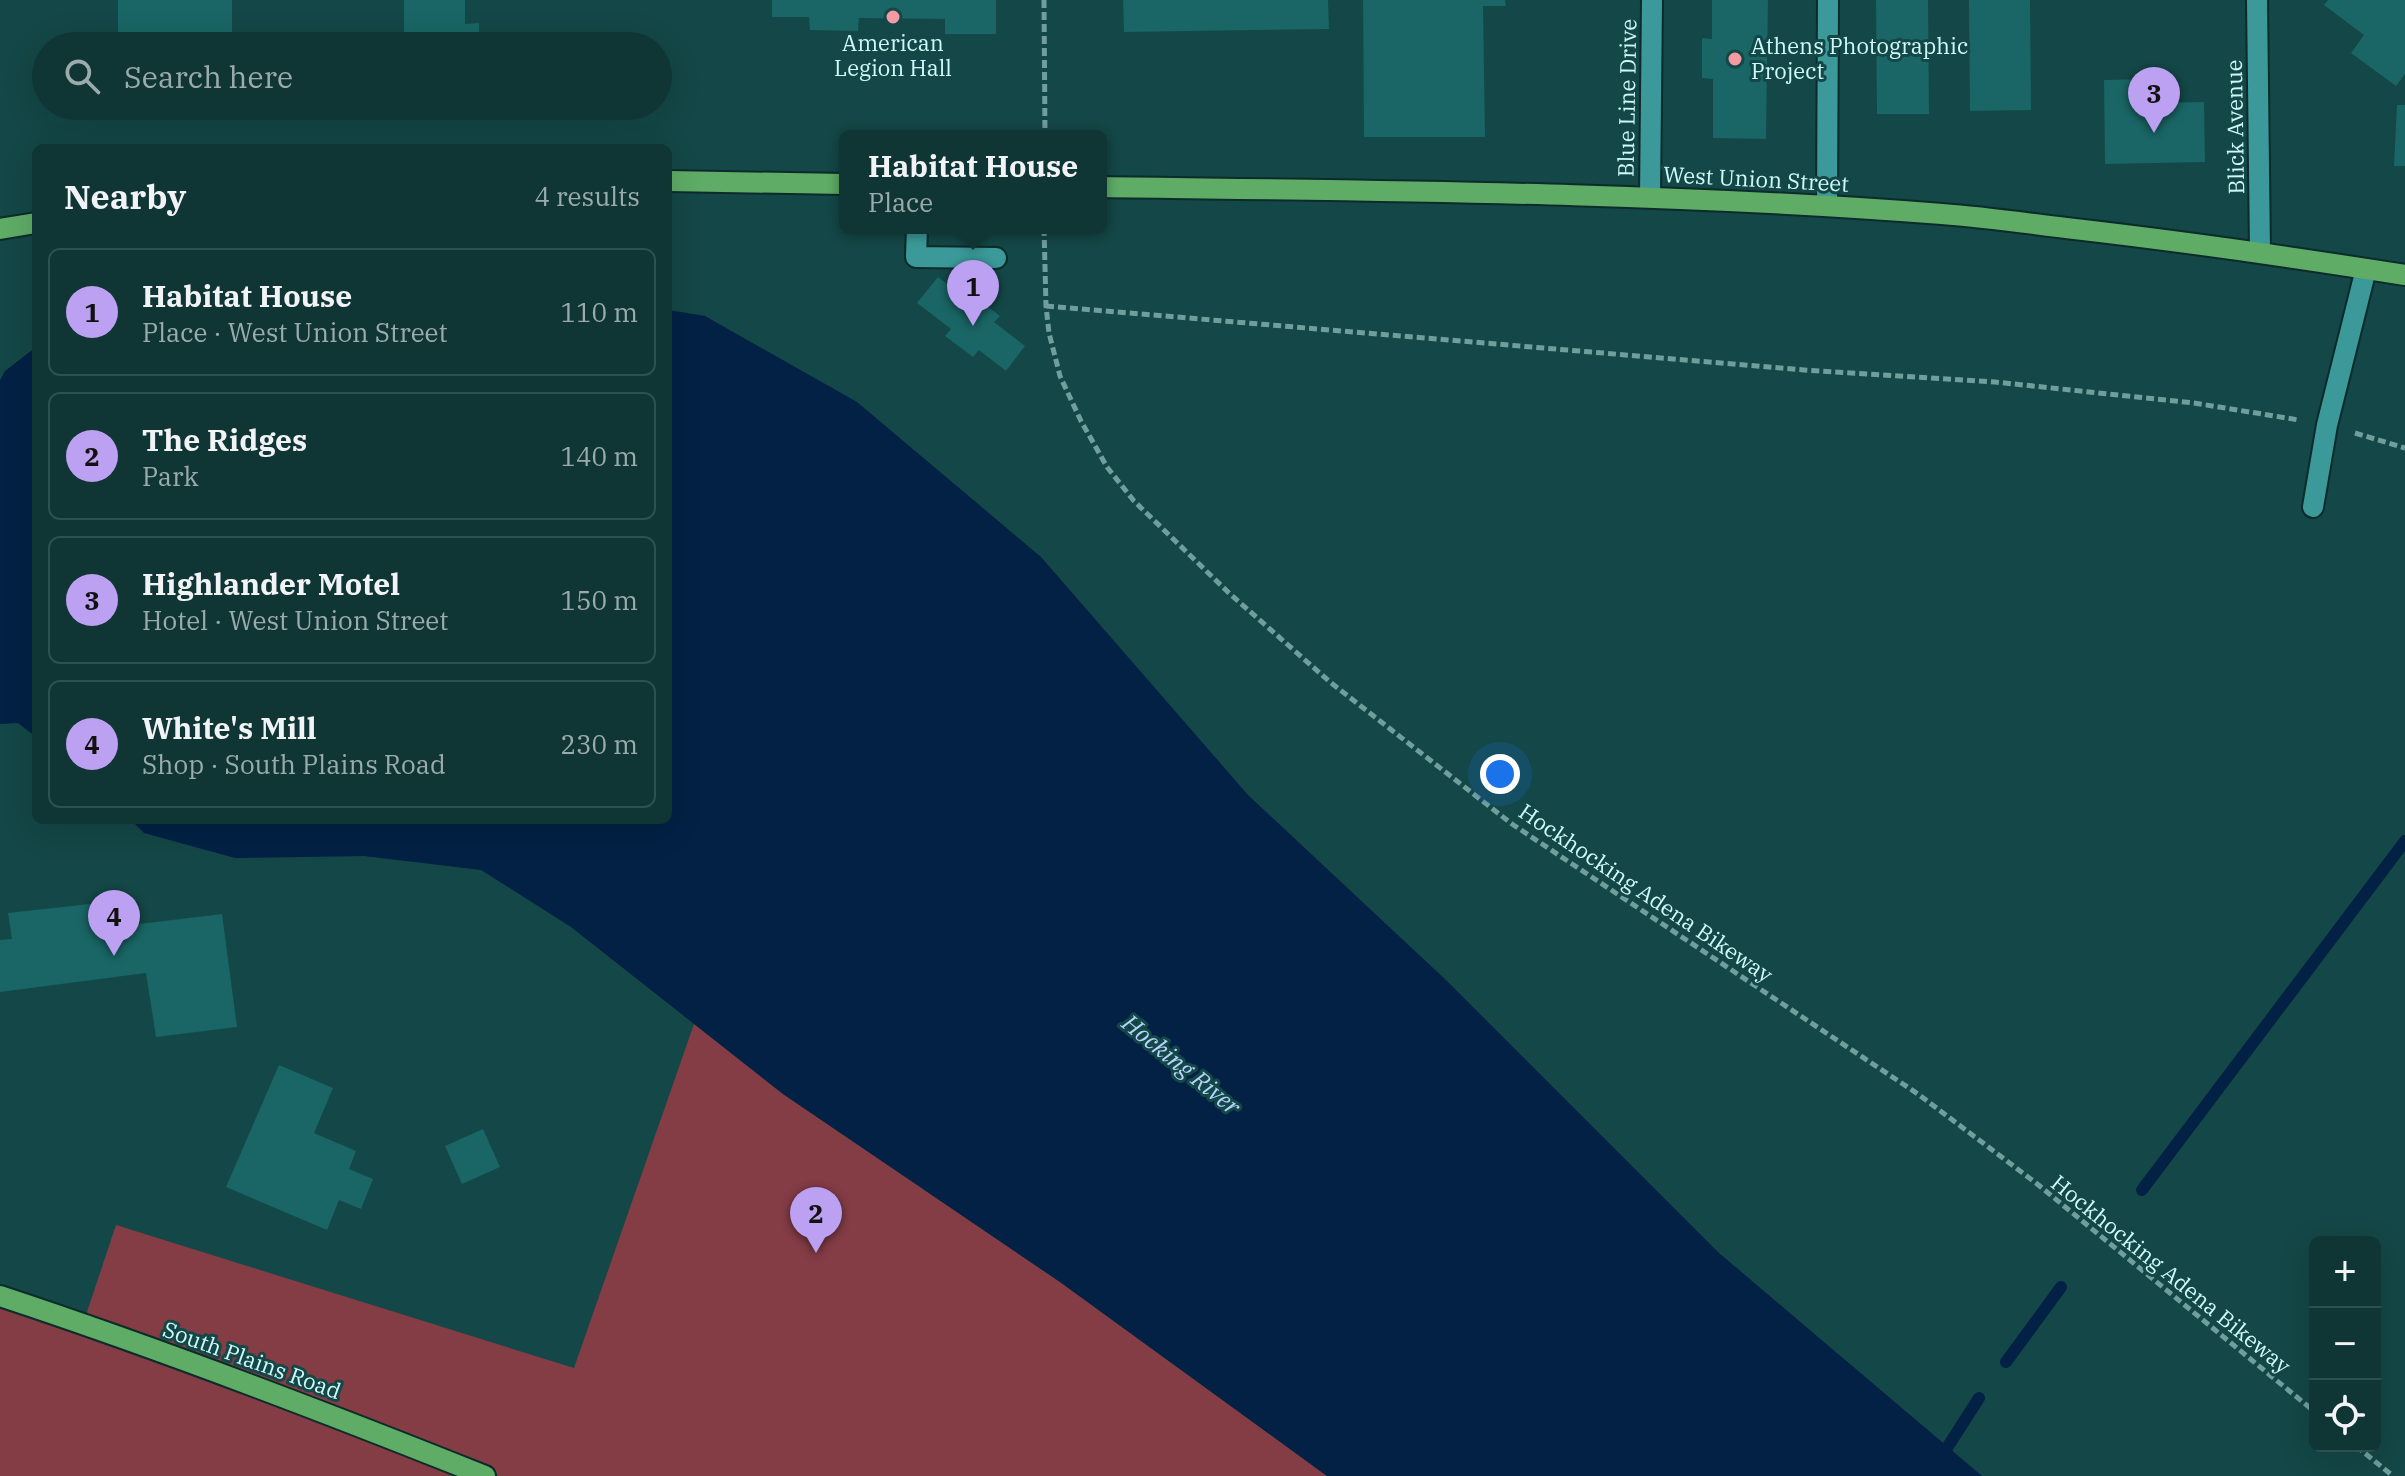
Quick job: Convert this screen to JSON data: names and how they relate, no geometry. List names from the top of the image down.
{
  "streets": {
    "main road": ["West Union Street", "South Plains Road"],
    "street": ["Blue Line Drive", "Blick Avenue"],
    "path": ["Hockhocking Adena Bikeway"]
  },
  "crossings": [
    ["Blue Line Drive", "West Union Street"],
    ["Blick Avenue", "West Union Street"]
  ],
  "water": ["Hocking River"],
  "places": ["American Legion Hall", "Athens Photographic Project"],
  "page": {
    "search": "Search here",
    "pins": [
      "3",
      "1",
      "4",
      "2"
    ],
    "popup": ["Habitat House", "Place"],
    "heading": ["Nearby", "4 results"],
    "list": [
      {
        "mark": "1",
        "name": "Habitat House",
        "note": "Place · West Union Street",
        "value": "110 m"
      },
      {
        "mark": "2",
        "name": "The Ridges",
        "note": "Park",
        "value": "140 m"
      },
      {
        "mark": "3",
        "name": "Highlander Motel",
        "note": "Hotel · West Union Street",
        "value": "150 m"
      },
      {
        "mark": "4",
        "name": "White's Mill",
        "note": "Shop · South Plains Road",
        "value": "230 m"
      }
    ],
    "map_buttons": ["+", "−"]
  }
}
